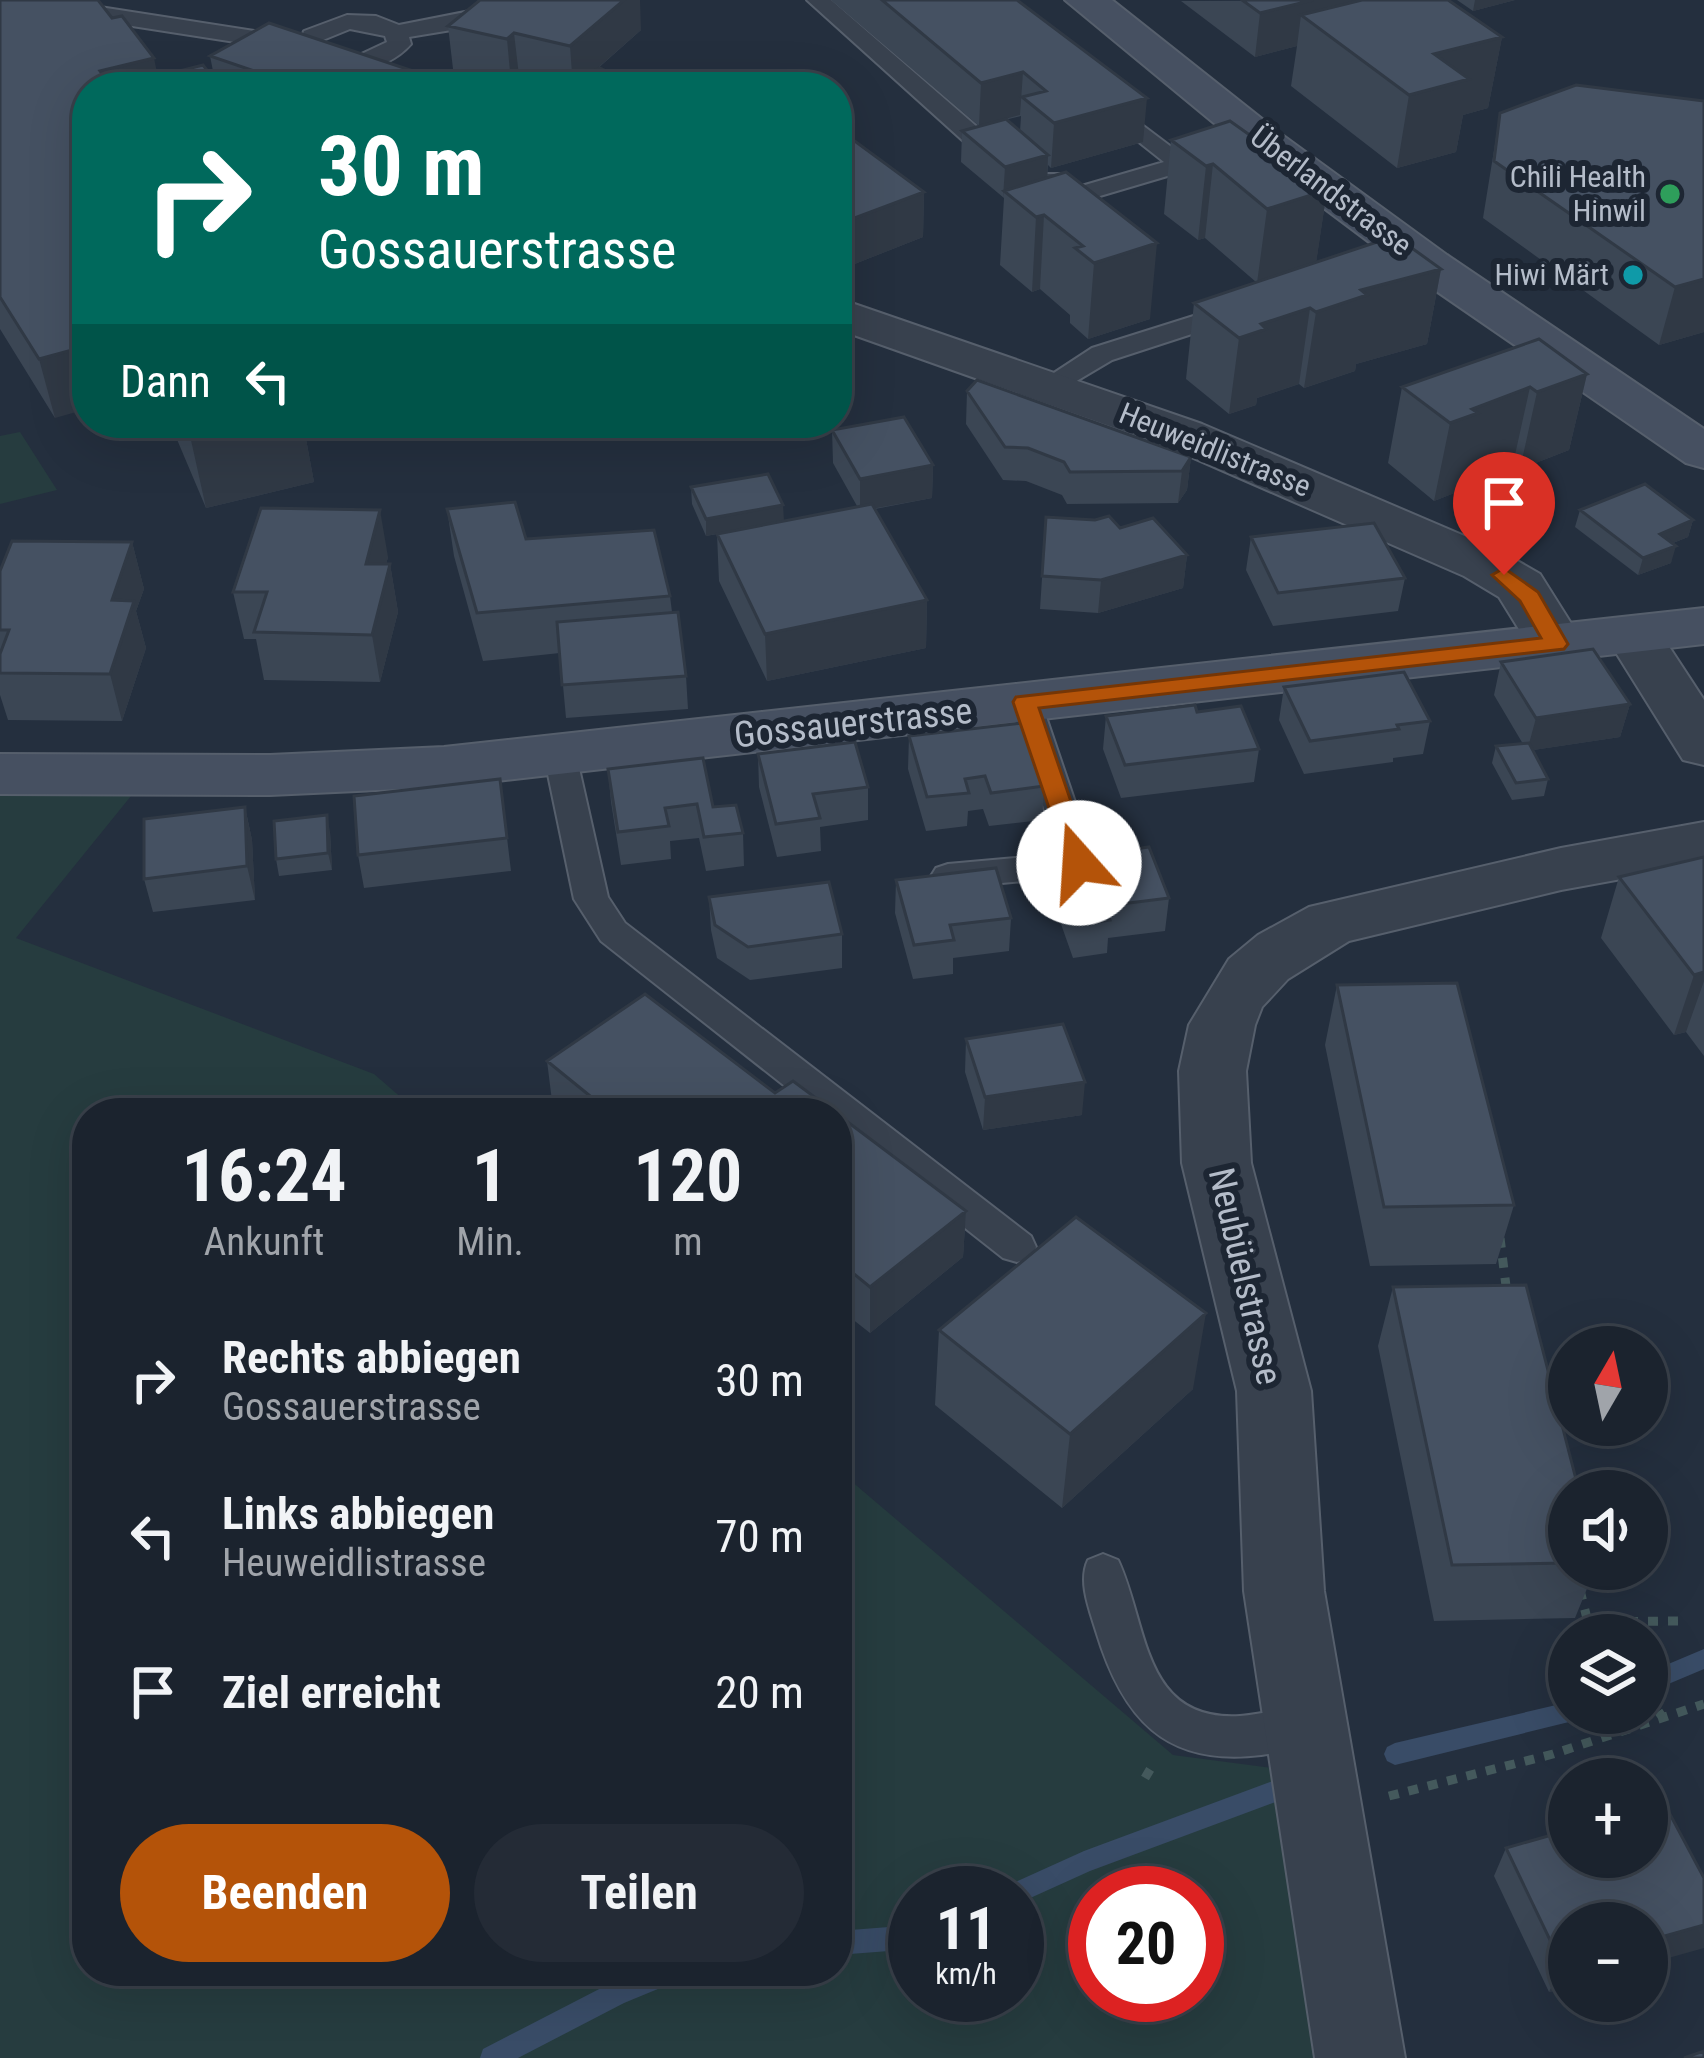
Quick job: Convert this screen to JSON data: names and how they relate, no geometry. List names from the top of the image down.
{
  "streets": {
    "street": [
      "Überlandstrasse",
      "Heuweidlistrasse",
      "Gossauerstrasse",
      "Neubüelstrasse"
    ]
  },
  "crossings": [
    ["Heuweidlistrasse", "Gossauerstrasse"]
  ],
  "places": ["Chili Health Hinwil", "Hiwi Märt"],
  "north": "top",
  "page": {
    "turn": ["30 m", "Gossauerstrasse"],
    "then": "Dann",
    "eta": [
      "16:24",
      "Ankunft",
      "1",
      "Min.",
      "120",
      "m"
    ],
    "list": [
      {
        "name": "Rechts abbiegen",
        "note": "Gossauerstrasse",
        "value": "30 m"
      },
      {
        "name": "Links abbiegen",
        "note": "Heuweidlistrasse",
        "value": "70 m"
      },
      {
        "name": "Ziel erreicht",
        "value": "20 m"
      }
    ],
    "map_buttons": ["+", "−"],
    "buttons": ["Beenden", "Teilen"],
    "speed": "11 km/h",
    "limit": "20"
  }
}
